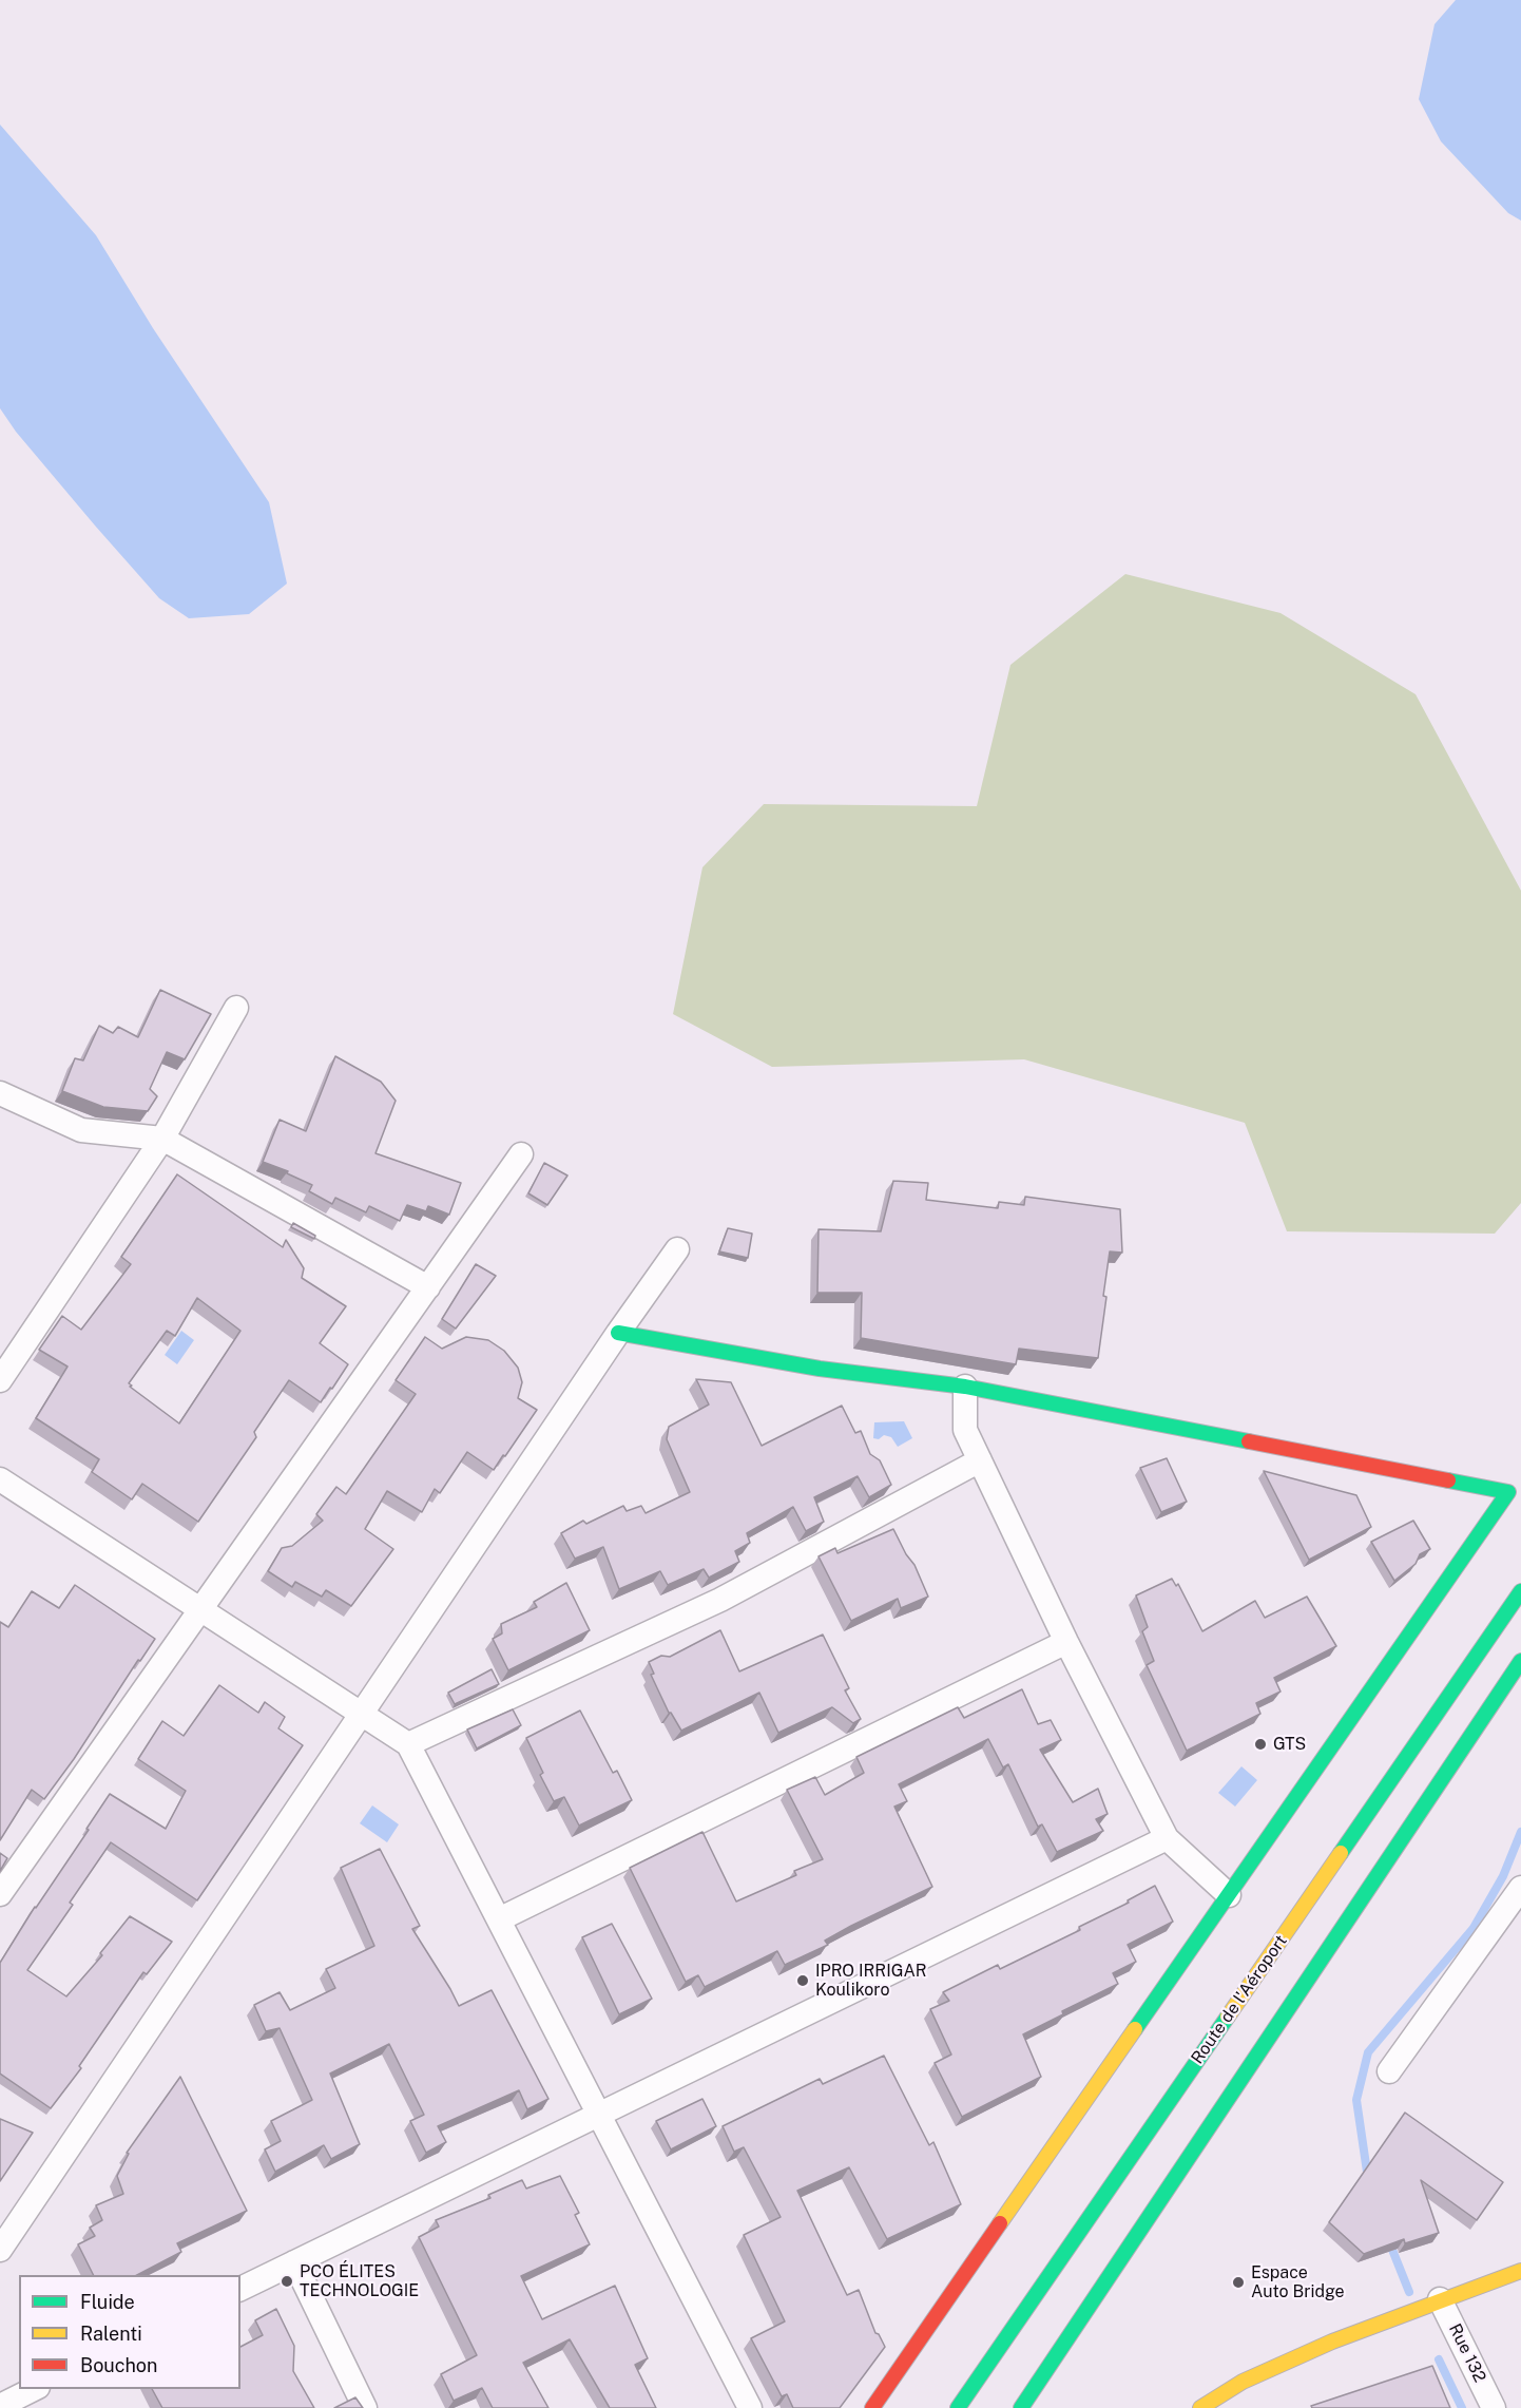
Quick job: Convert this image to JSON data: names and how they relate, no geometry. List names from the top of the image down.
{
  "streets": {
    "main road": ["Route de l'Aéroport"],
    "street": ["Rue 132"]
  },
  "places": [
    "GTS",
    "IPRO IRRIGAR Koulikoro",
    "PCO ÉLITES TECHNOLOGIE",
    "Espace Auto Bridge"
  ],
  "legend": ["Fluide", "Ralenti", "Bouchon"]
}
